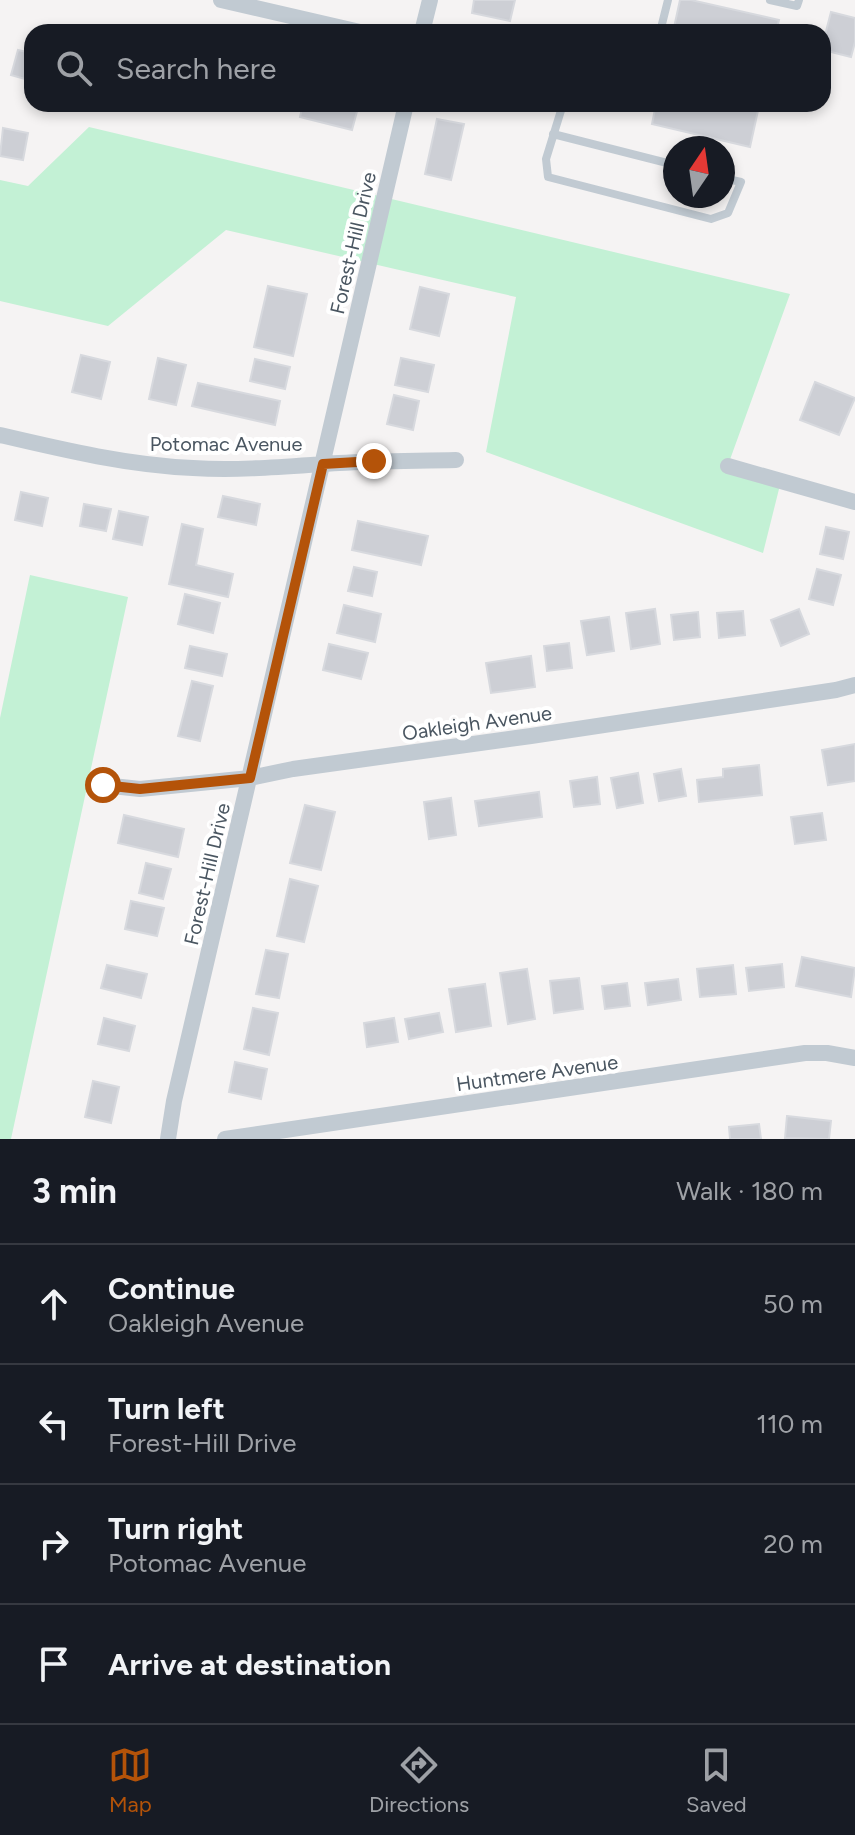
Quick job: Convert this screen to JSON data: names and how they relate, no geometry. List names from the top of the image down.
{
  "streets": {
    "street": [
      "Forest-Hill Drive",
      "Potomac Avenue",
      "Oakleigh Avenue",
      "Huntmere Avenue"
    ]
  },
  "crossings": [
    ["Forest-Hill Drive", "Potomac Avenue"],
    ["Forest-Hill Drive", "Oakleigh Avenue"]
  ],
  "north": "top",
  "page": {
    "search": "Search here",
    "heading": ["3 min", "Walk · 180 m"],
    "list": [
      ["Continue", "Oakleigh Avenue", "50 m"],
      ["Turn left", "Forest-Hill Drive", "110 m"],
      ["Turn right", "Potomac Avenue", "20 m"],
      "Arrive at destination"
    ],
    "nav": ["Map", "Directions", "Saved"]
  }
}
